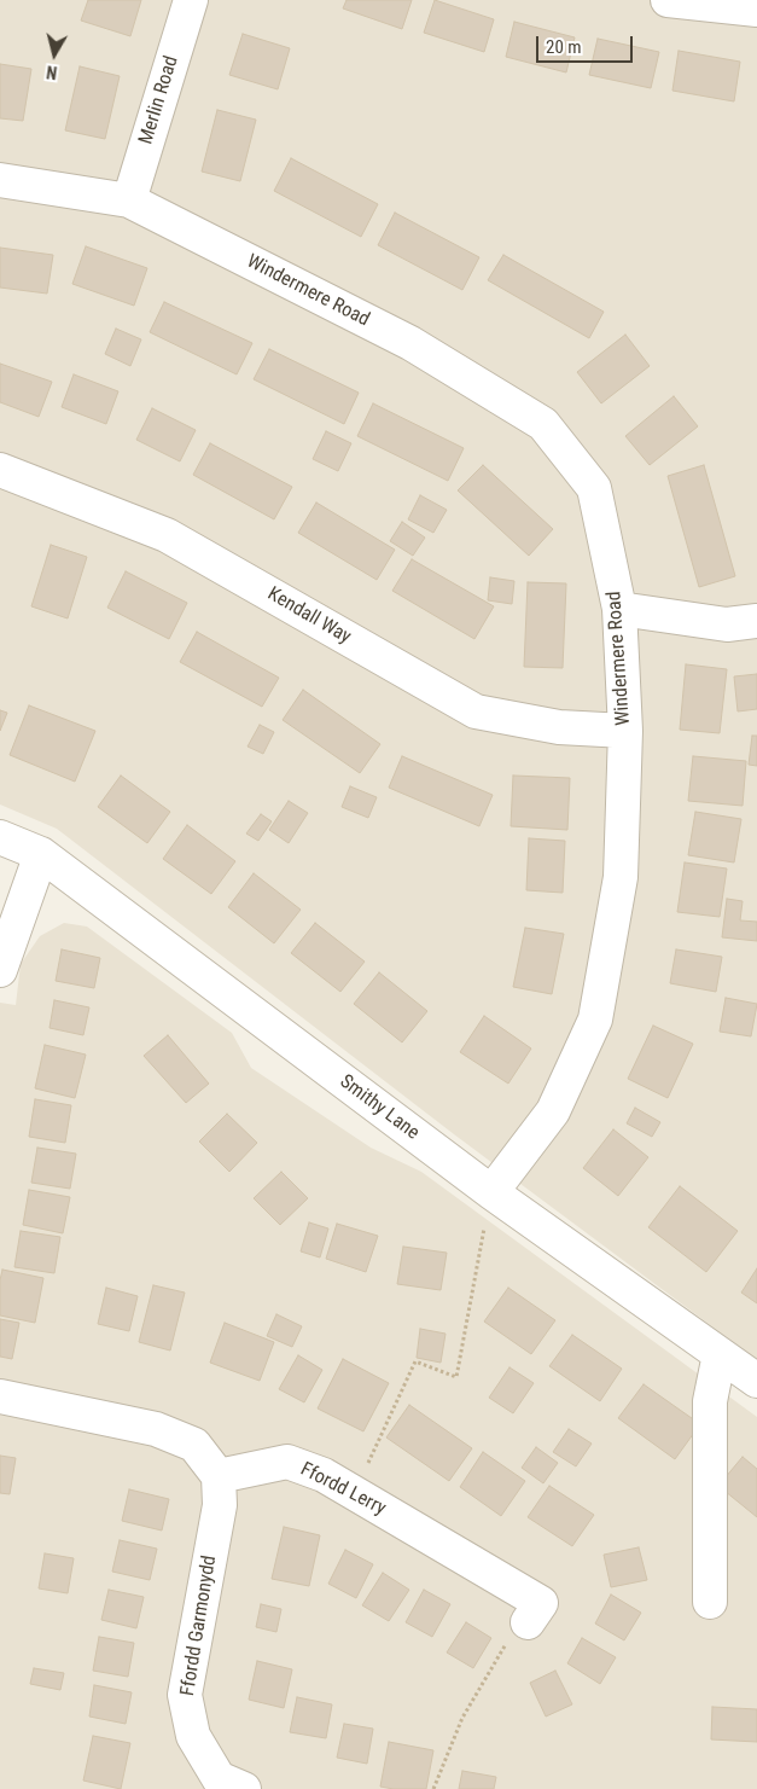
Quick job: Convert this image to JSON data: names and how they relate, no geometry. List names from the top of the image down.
{
  "streets": {
    "street": [
      "Merlin Road",
      "Windermere Road",
      "Kendall Way",
      "Smithy Lane",
      "Ffordd Lerry",
      "Ffordd Garmonydd"
    ]
  },
  "crossings": [
    ["Merlin Road", "Windermere Road"],
    ["Windermere Road", "Kendall Way"],
    ["Windermere Road", "Smithy Lane"],
    ["Ffordd Lerry", "Ffordd Garmonydd"]
  ],
  "scale_bar": "20 m",
  "north": "bottom"
}
